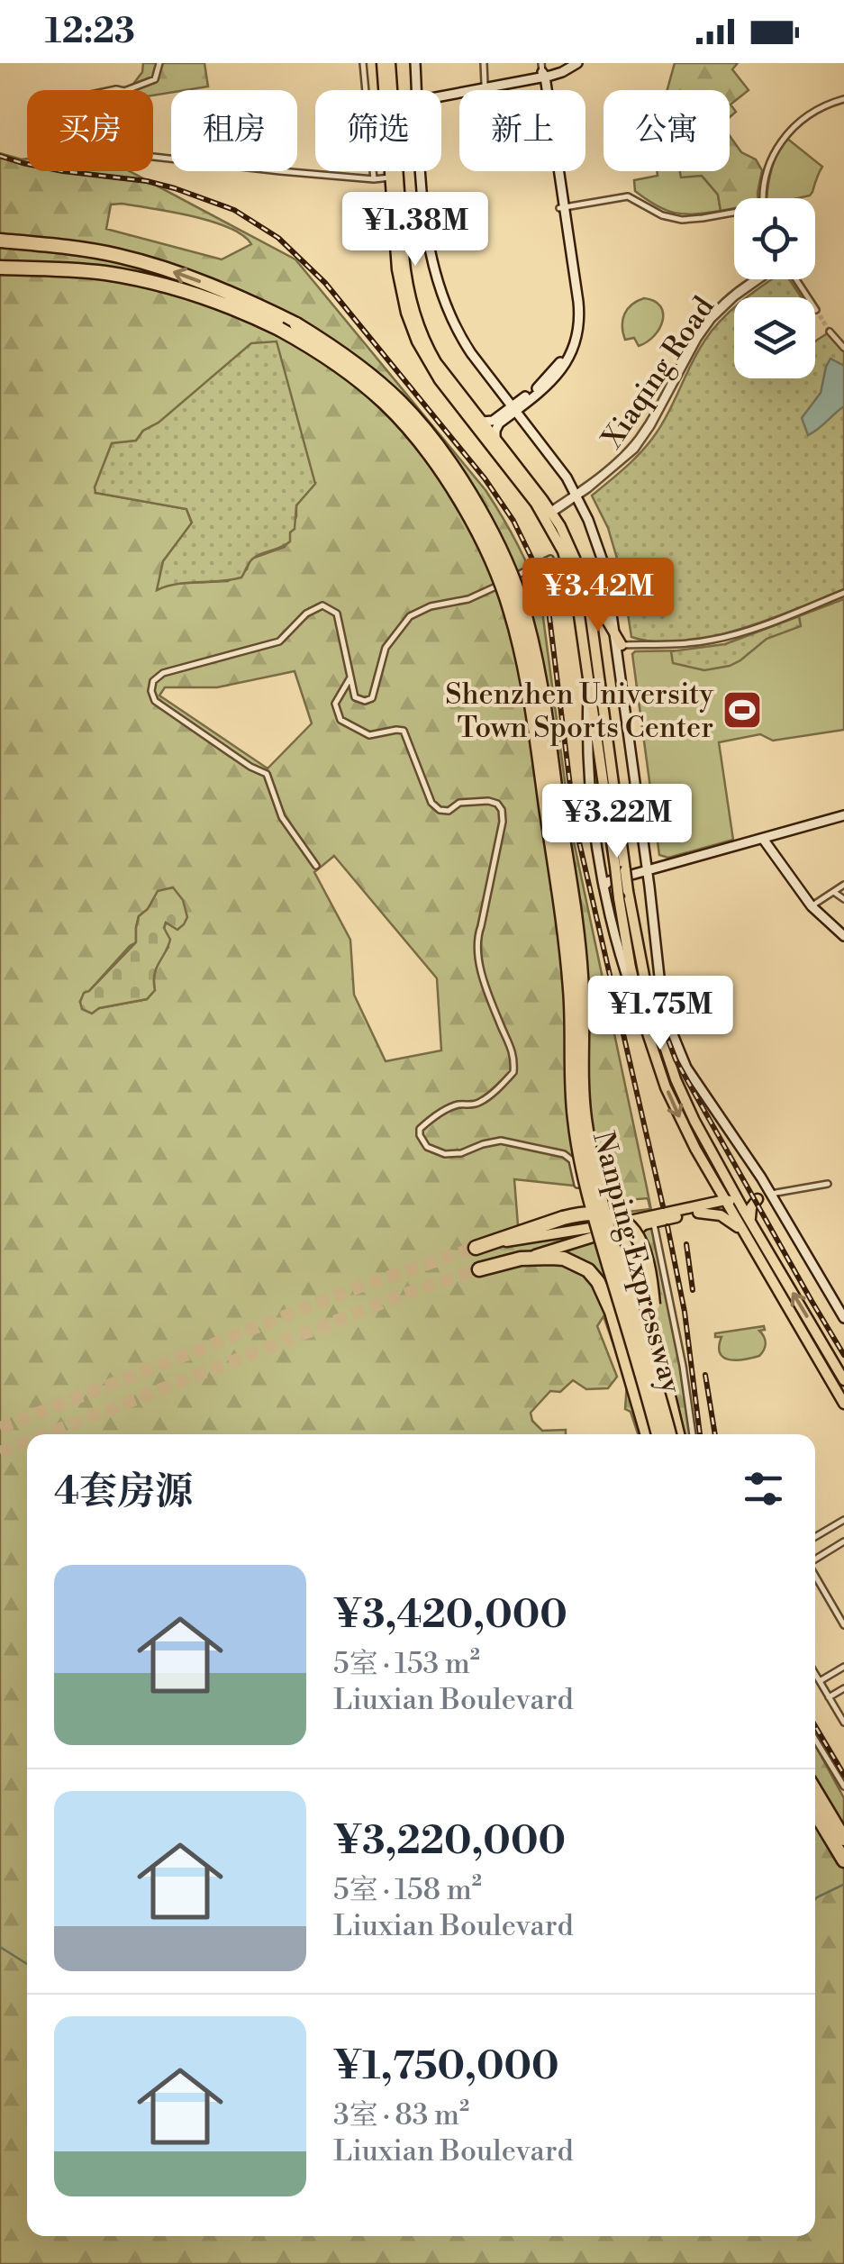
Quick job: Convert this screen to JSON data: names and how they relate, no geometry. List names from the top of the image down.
{
  "streets": {
    "highway": ["Nanping Expressway"],
    "street": ["Xiaqing Road"]
  },
  "one_way": ["Nanping Expressway"],
  "places": {
    "sports": ["Shenzhen University Town Sports Center"]
  },
  "page": {
    "status": "12:23",
    "chip": [
      "买房",
      "租房",
      "筛选",
      "新上",
      "公寓"
    ],
    "price": [
      "¥1.38M",
      "¥3.42M",
      "¥3.22M",
      "¥1.75M"
    ],
    "heading": "4套房源",
    "list": [
      {
        "name": "¥3,420,000",
        "note": "5室 · 153 m² · Liuxian Boulevard"
      },
      {
        "name": "¥3,220,000",
        "note": "5室 · 158 m² · Liuxian Boulevard"
      },
      {
        "name": "¥1,750,000",
        "note": "3室 · 83 m² · Liuxian Boulevard"
      }
    ]
  }
}
